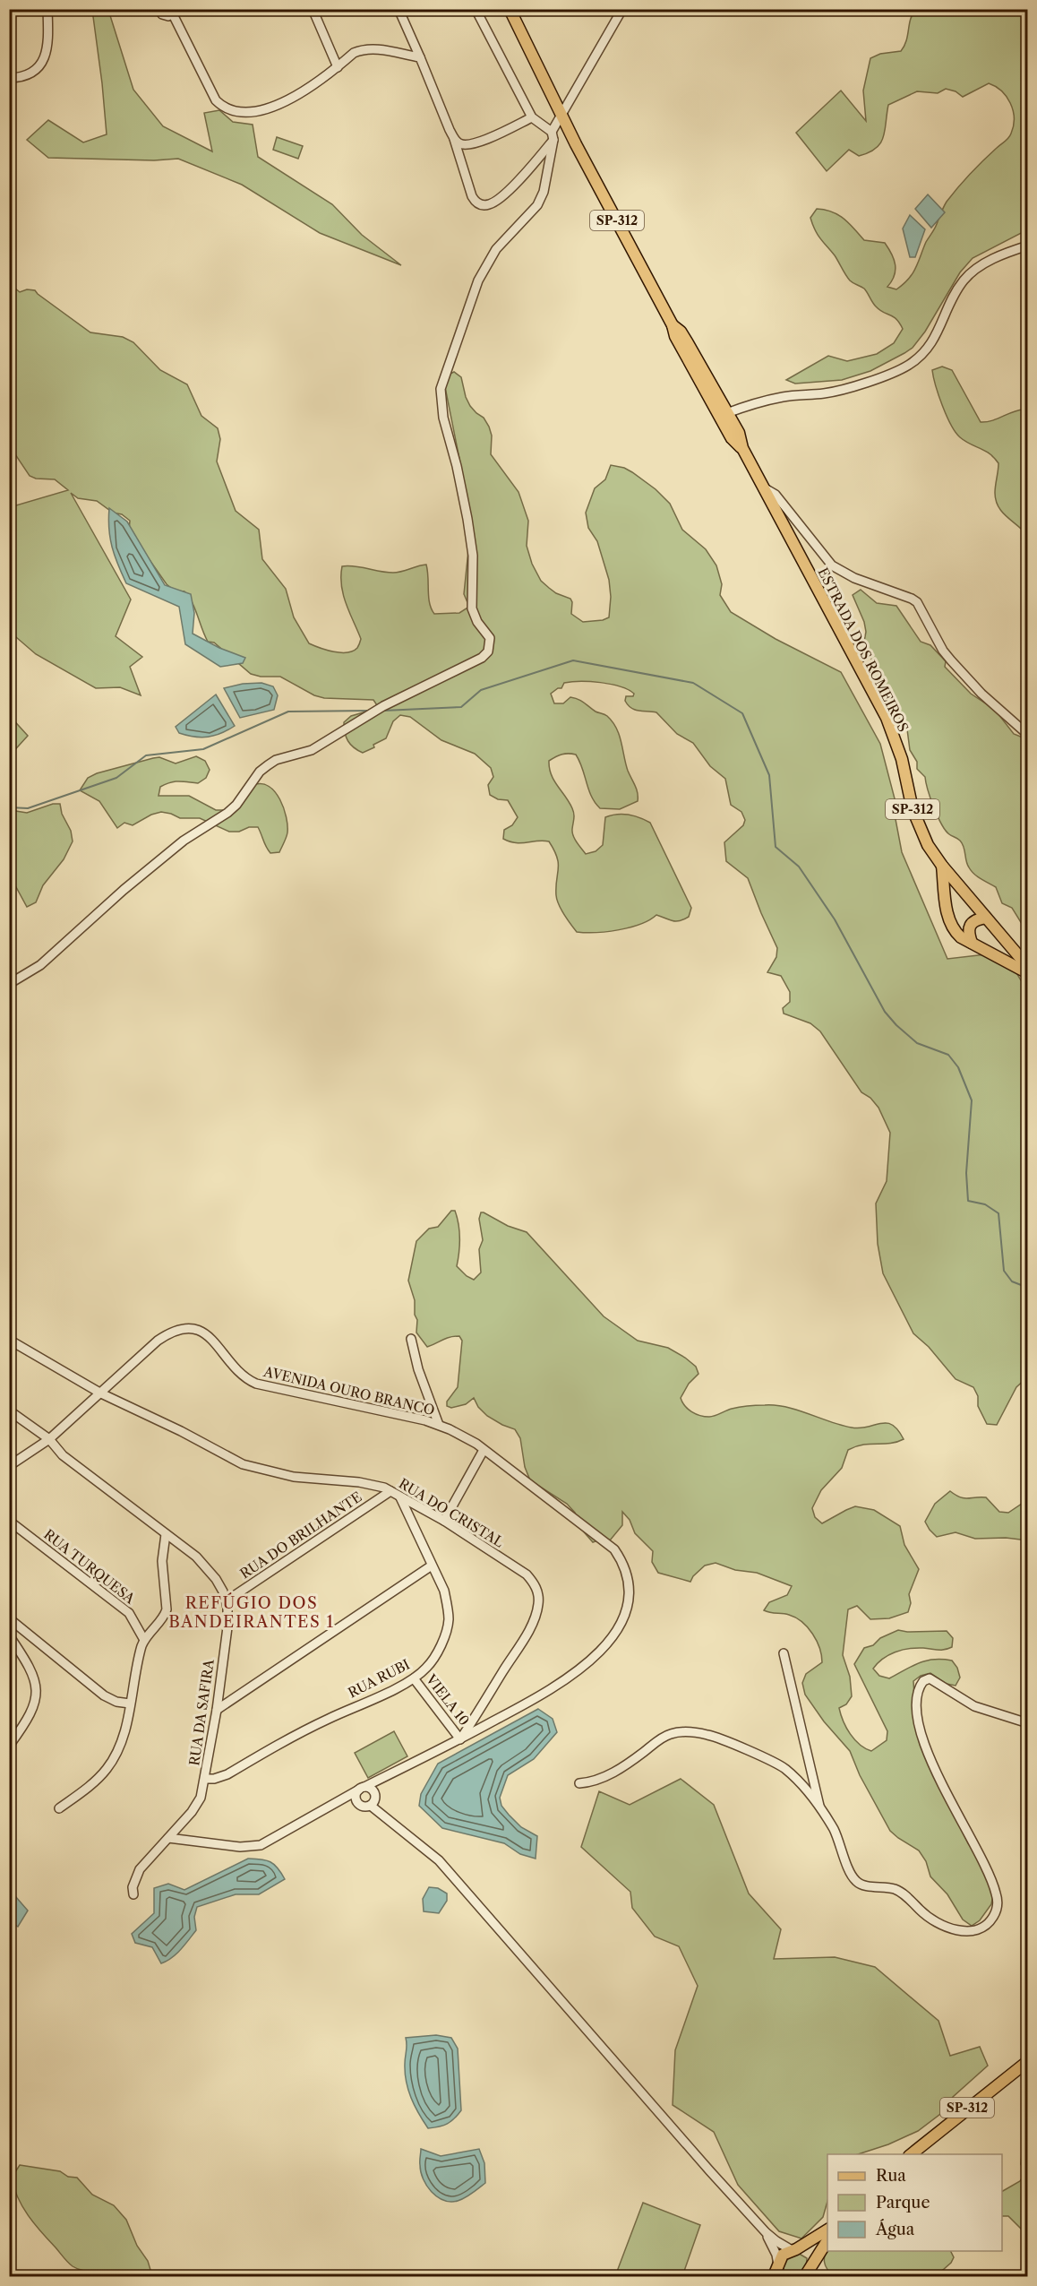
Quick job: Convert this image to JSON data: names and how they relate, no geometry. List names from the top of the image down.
{
  "streets": {
    "main road": ["SP-312", "ESTRADA DOS ROMEIROS"],
    "street": [
      "AVENIDA OURO BRANCO",
      "RUA DO CRISTAL",
      "RUA DO BRILHANTE",
      "RUA TURQUESA",
      "RUA RUBI",
      "VIELA 10",
      "RUA DA SAFIRA"
    ]
  },
  "crossings": [
    ["AVENIDA OURO BRANCO", "RUA DO CRISTAL"],
    ["AVENIDA OURO BRANCO", "VIELA 10"],
    ["AVENIDA OURO BRANCO", "RUA DA SAFIRA"],
    ["RUA DO CRISTAL", "RUA DO BRILHANTE"],
    ["RUA DO CRISTAL", "RUA RUBI"],
    ["RUA DO CRISTAL", "VIELA 10"],
    ["RUA DO BRILHANTE", "RUA DA SAFIRA"],
    ["RUA RUBI", "VIELA 10"],
    ["RUA RUBI", "RUA DA SAFIRA"]
  ],
  "districts": ["REFÚGIO DOS BANDEIRANTES 1"],
  "legend": ["Rua", "Parque", "Água"]
}
